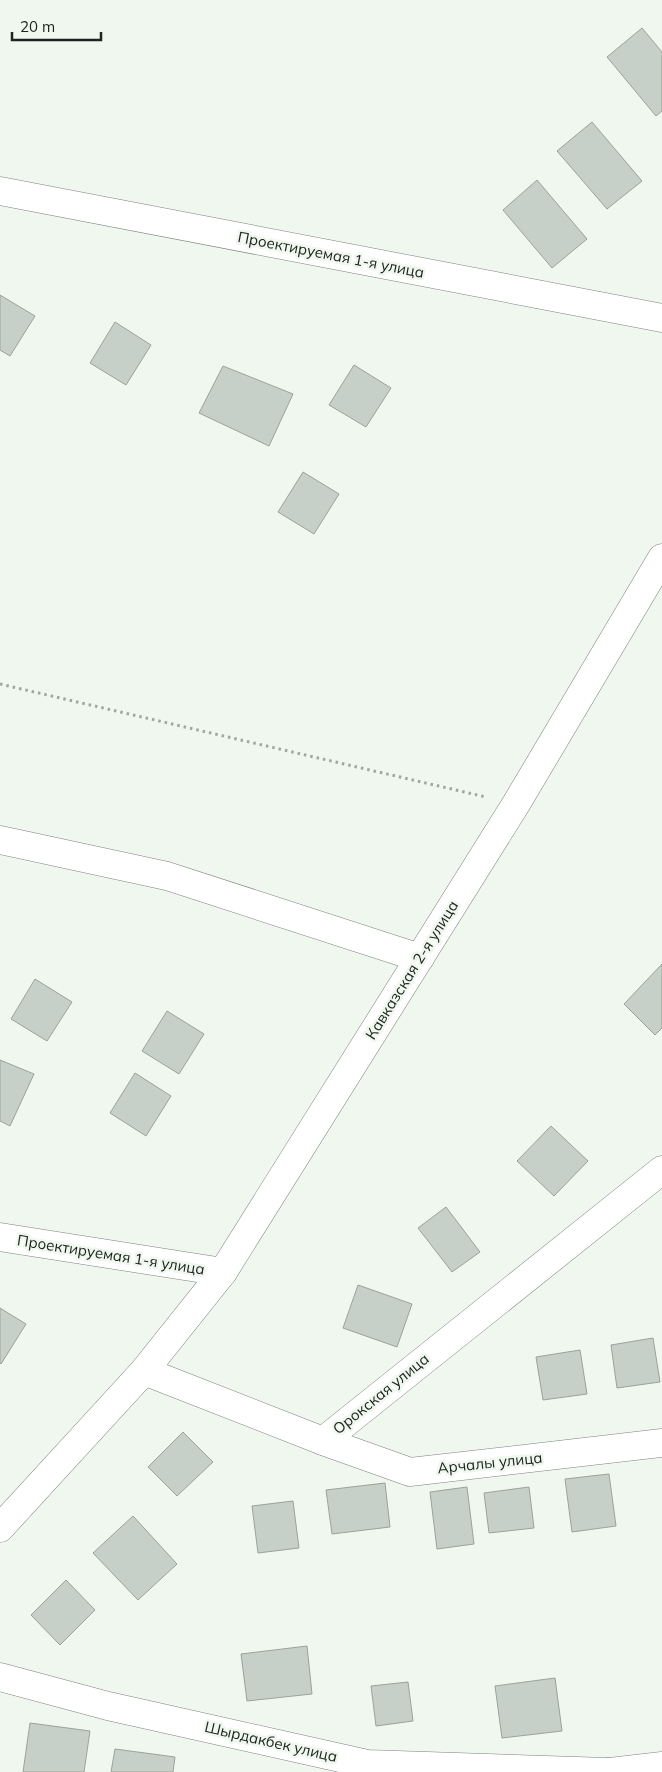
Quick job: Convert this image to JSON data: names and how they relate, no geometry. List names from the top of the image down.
{
  "streets": {
    "street": [
      "Проектируемая 1-я улица",
      "Кавказская 2-я улица",
      "Орокская улица",
      "Арчалы улица",
      "Шырдакбек улица"
    ]
  },
  "crossings": [
    ["Проектируемая 1-я улица", "Кавказская 2-я улица"],
    ["Кавказская 2-я улица", "Орокская улица"],
    ["Орокская улица", "Арчалы улица"]
  ],
  "scale_bar": "20 m"
}
